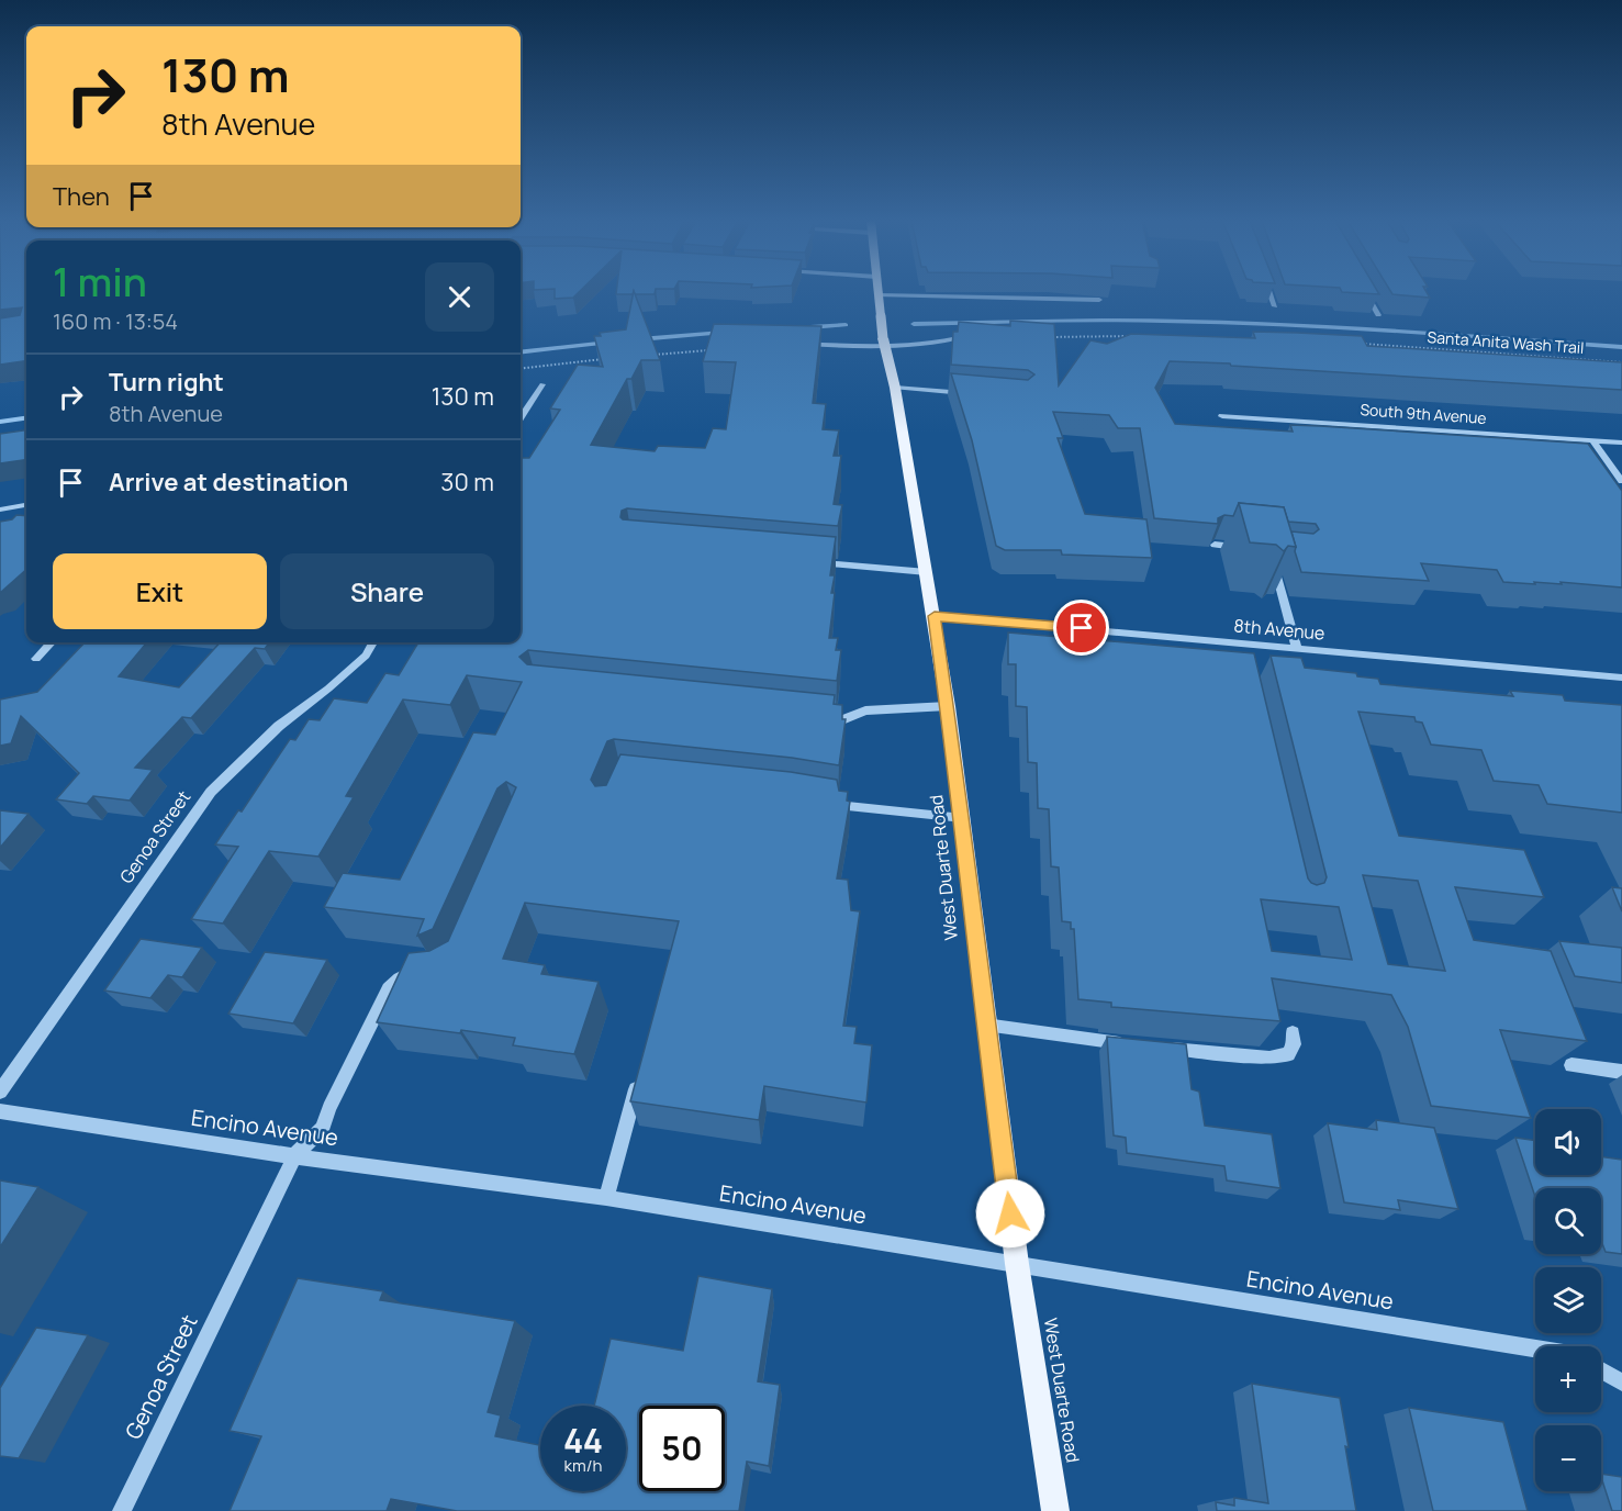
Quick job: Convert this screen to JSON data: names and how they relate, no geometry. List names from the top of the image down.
{
  "streets": {
    "main road": ["West Duarte Road"],
    "street": [
      "South 9th Avenue",
      "8th Avenue",
      "Genoa Street",
      "Encino Avenue"
    ],
    "path": ["Santa Anita Wash Trail"]
  },
  "crossings": [
    ["8th Avenue", "West Duarte Road"],
    ["Genoa Street", "Encino Avenue"],
    ["West Duarte Road", "Encino Avenue"]
  ],
  "page": {
    "turn": ["130 m", "8th Avenue"],
    "then": "Then",
    "heading": ["1 min", "160 m · 13:54"],
    "list": [
      {
        "name": "Turn right",
        "note": "8th Avenue",
        "value": "130 m"
      },
      {
        "name": "Arrive at destination",
        "value": "30 m"
      }
    ],
    "buttons": ["Exit", "Share"],
    "map_buttons": ["+", "−"],
    "speed": "44 km/h",
    "limit": "50"
  }
}
